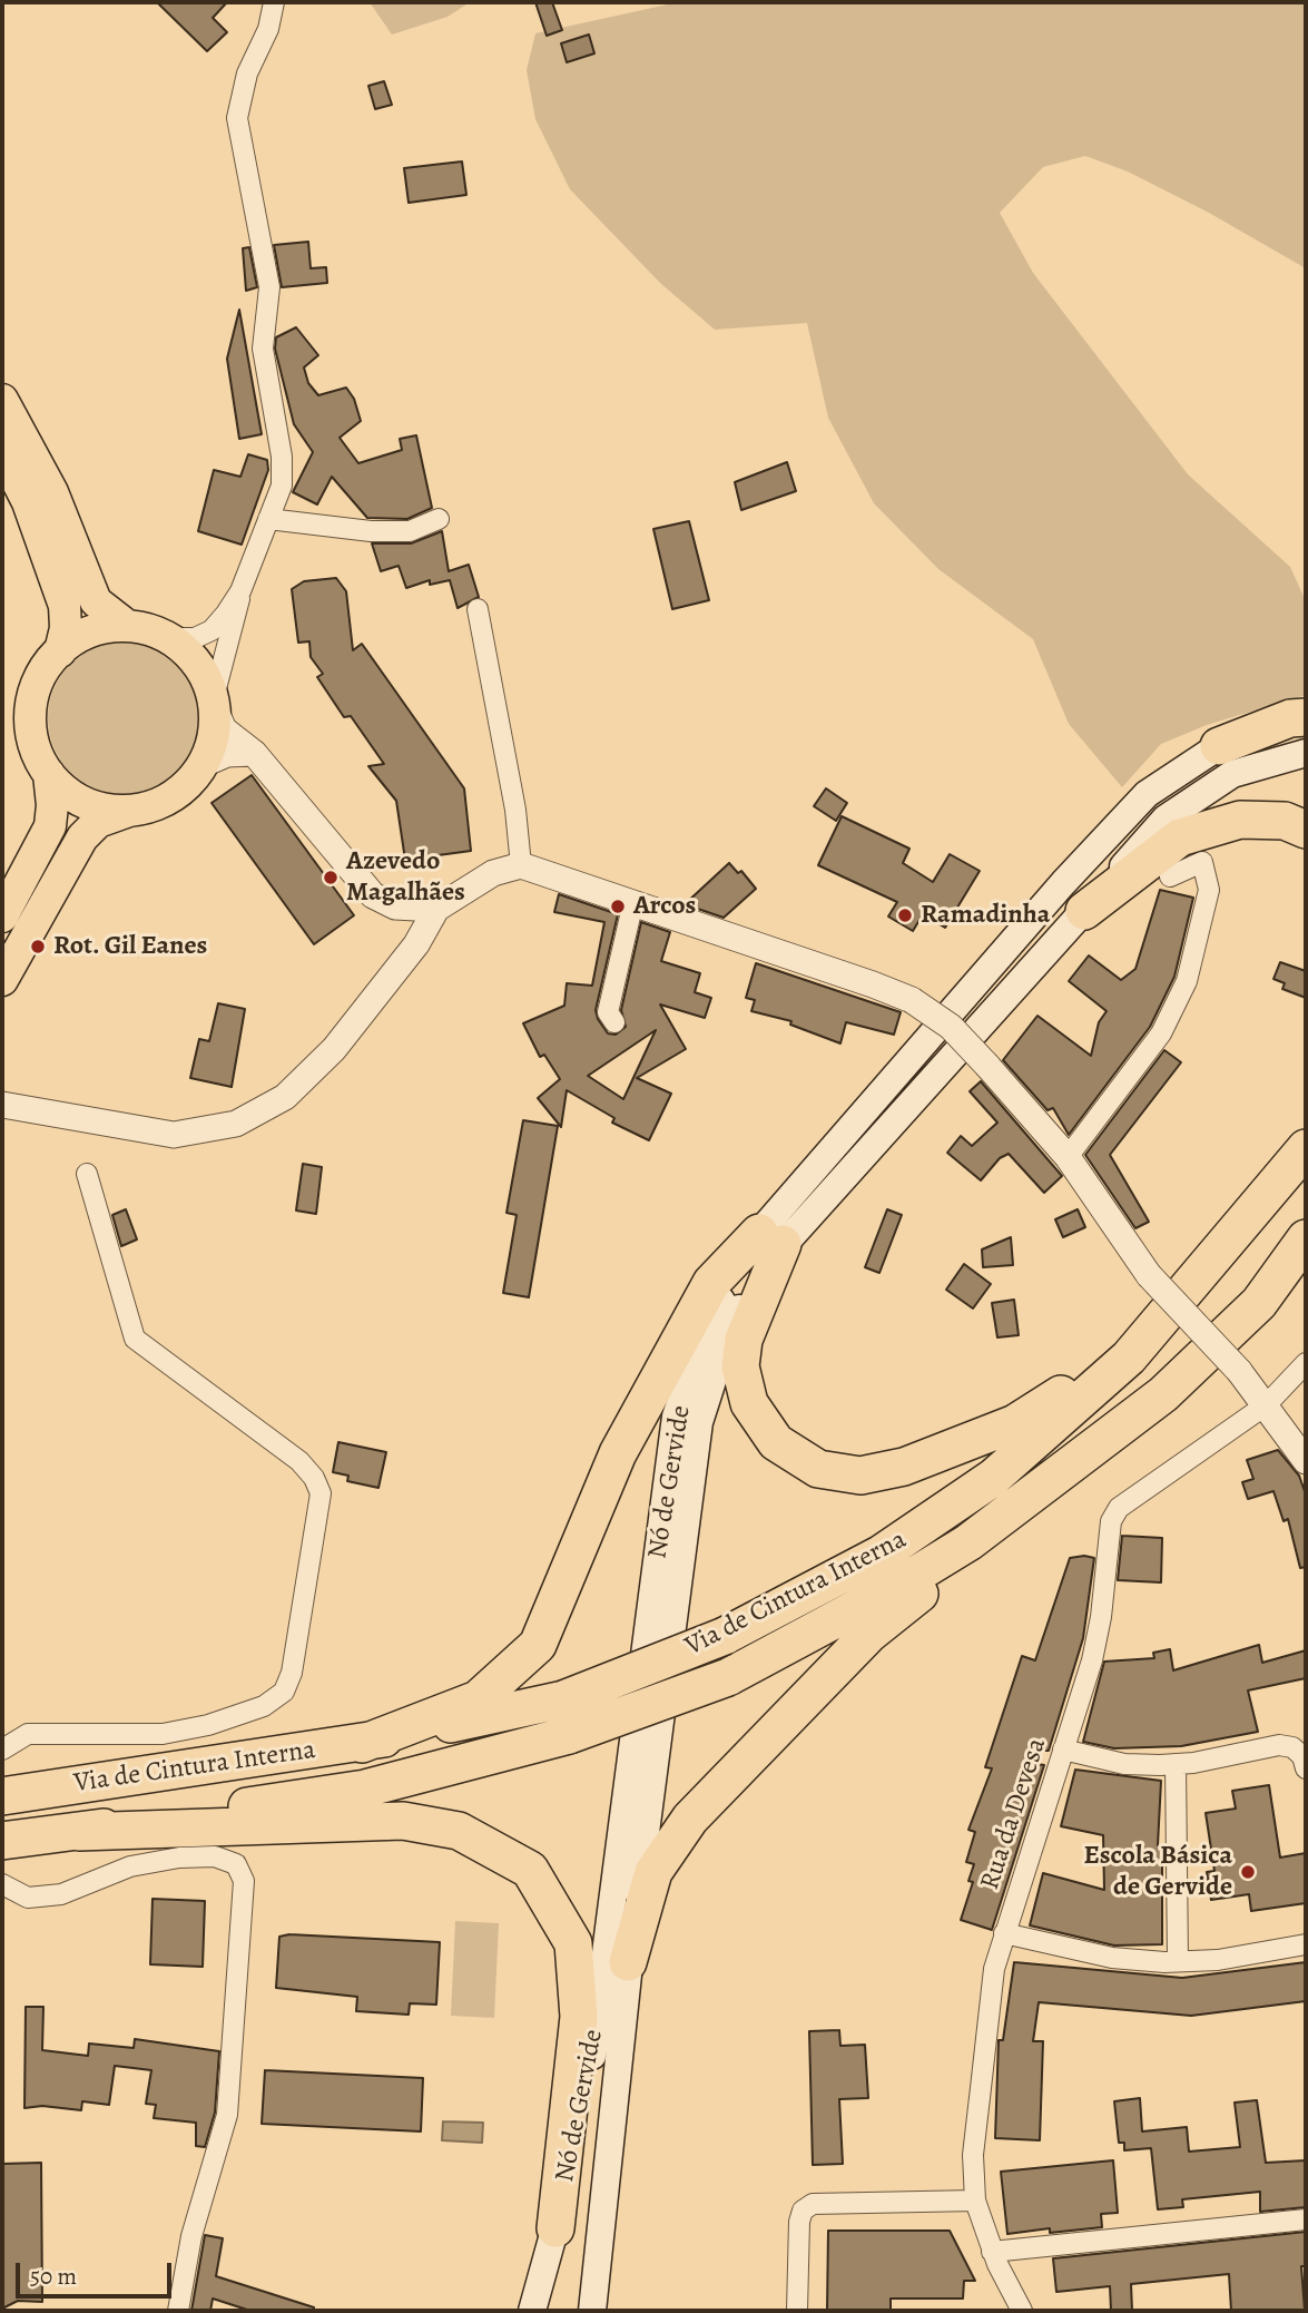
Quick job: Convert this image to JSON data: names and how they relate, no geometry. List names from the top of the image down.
{
  "streets": {
    "highway": ["Via de Cintura Interna"],
    "main road": ["Nó de Gervide"],
    "street": ["Rua da Devesa"]
  },
  "places": [
    "Azevedo Magalhães",
    "Arcos",
    "Ramadinha",
    "Rot. Gil Eanes",
    "Escola Básica de Gervide"
  ],
  "scale_bar": "50 m"
}
